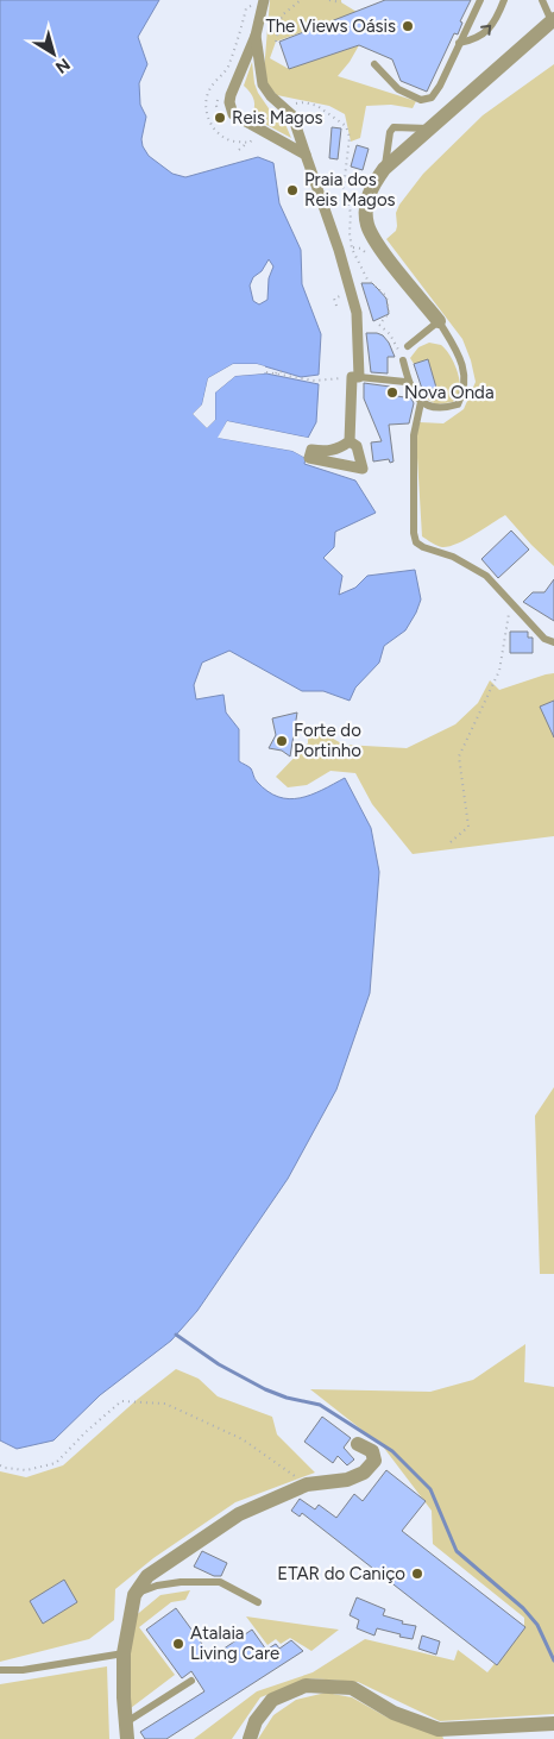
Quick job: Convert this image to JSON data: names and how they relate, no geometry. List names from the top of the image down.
{
  "places": [
    "The Views Oásis",
    "Reis Magos",
    "Praia dos Reis Magos",
    "Nova Onda",
    "Forte do Portinho",
    "ETAR do Caniço",
    "Atalaia Living Care"
  ],
  "north": "bottom right"
}
